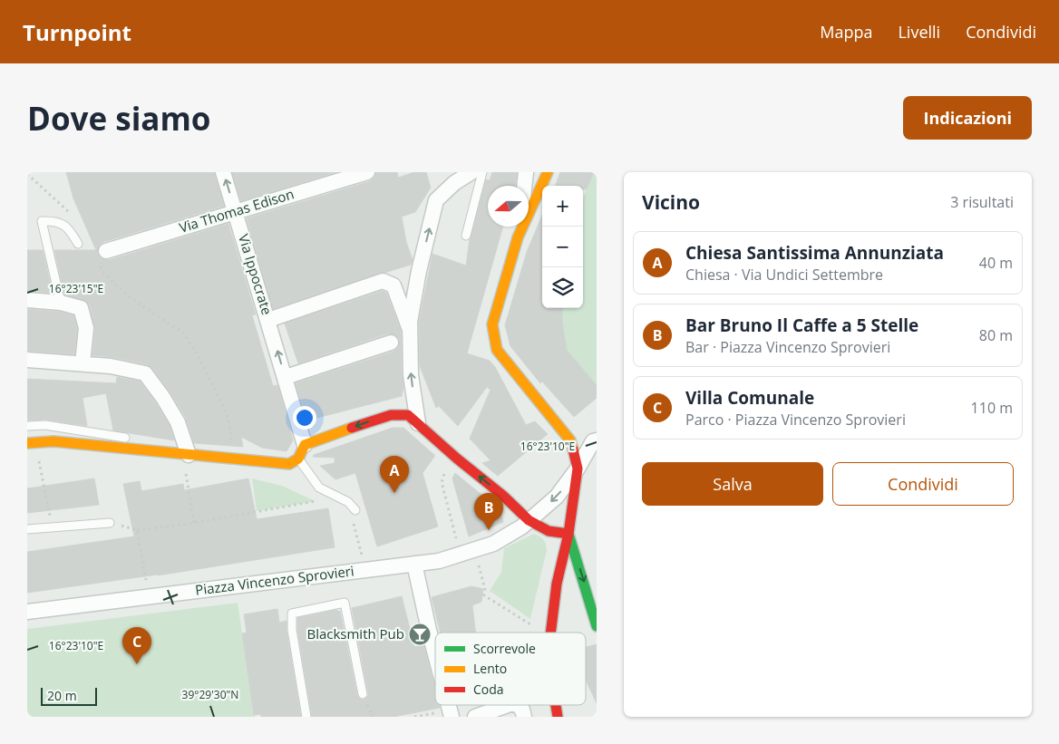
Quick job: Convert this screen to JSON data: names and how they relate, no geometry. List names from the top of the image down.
{
  "streets": {
    "street": ["Via Thomas Edison", "Via Ippocrate", "Piazza Vincenzo Sprovieri"]
  },
  "crossings": [
    ["Via Thomas Edison", "Via Ippocrate"]
  ],
  "places": {
    "bar": ["Blacksmith Pub"]
  },
  "legend": ["Scorrevole", "Lento", "Coda"],
  "scale_bar": "20 m",
  "north": "left",
  "page": {
    "header": "Turnpoint",
    "nav": ["Mappa", "Livelli", "Condividi"],
    "buttons": [
      "Indicazioni",
      ["Salva", "Condividi"]
    ],
    "title": "Dove siamo",
    "heading": ["Vicino", "3 risultati"],
    "map_buttons": ["+", "−"],
    "list": [
      {
        "mark": "A",
        "name": "Chiesa Santissima Annunziata",
        "note": "Chiesa · Via Undici Settembre",
        "value": "40 m"
      },
      {
        "mark": "B",
        "name": "Bar Bruno Il Caffe a 5 Stelle",
        "note": "Bar · Piazza Vincenzo Sprovieri",
        "value": "80 m"
      },
      {
        "mark": "C",
        "name": "Villa Comunale",
        "note": "Parco · Piazza Vincenzo Sprovieri",
        "value": "110 m"
      }
    ],
    "pins": ["A", "B", "C"],
    "scale": "20 m"
  },
  "coordinates": ["16°23'15\"E", "16°23'10\"E", "39°29'30\"N"]
}
